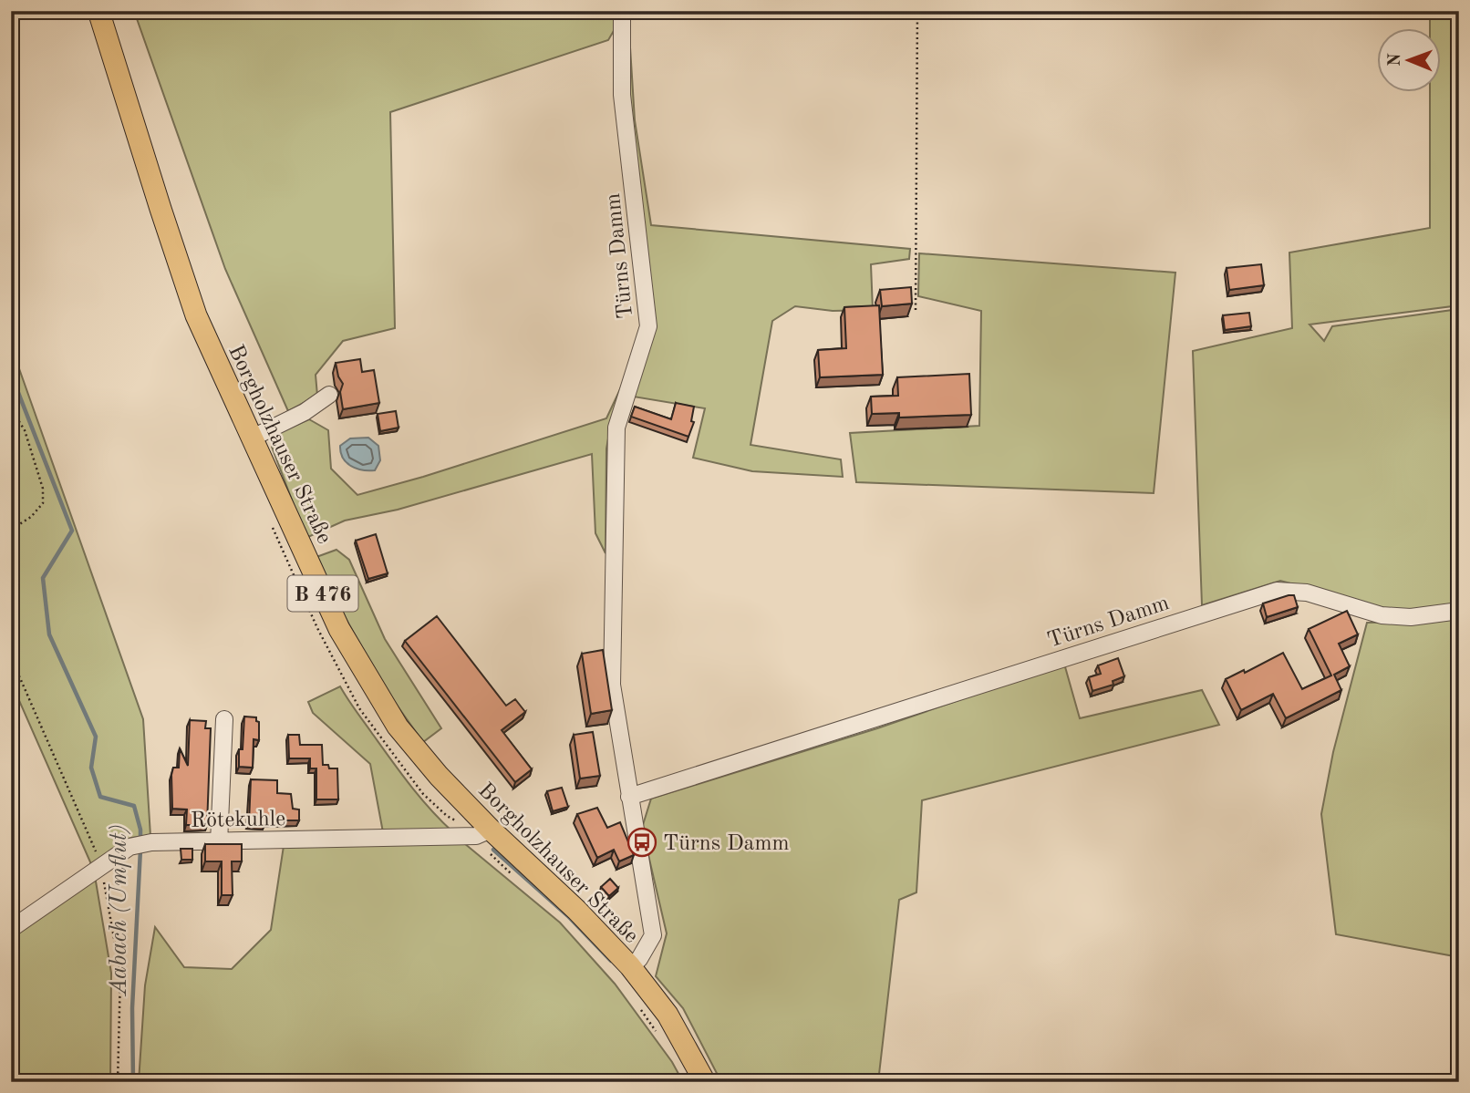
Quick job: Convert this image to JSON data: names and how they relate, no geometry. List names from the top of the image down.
{
  "streets": {
    "main road": ["Borgholzhauser Straße", "B 476"],
    "street": ["Türns Damm", "Rötekuhle"]
  },
  "crossings": [
    ["Türns Damm", "Borgholzhauser Straße"],
    ["Borgholzhauser Straße", "Rötekuhle"]
  ],
  "water": ["Aabach (Umflut)"],
  "places": {
    "bus stop": ["Türns Damm"]
  },
  "north": "left"
}
